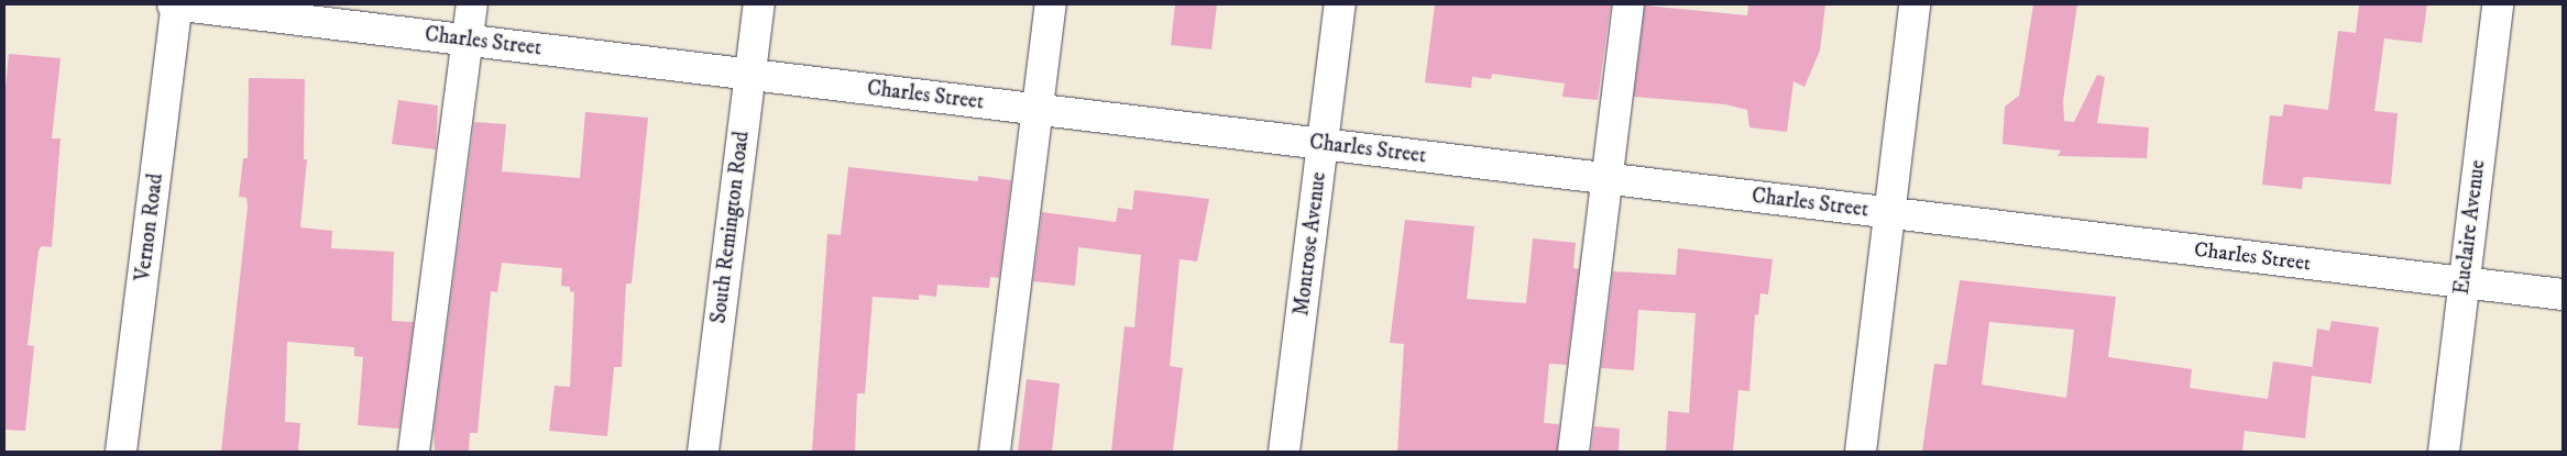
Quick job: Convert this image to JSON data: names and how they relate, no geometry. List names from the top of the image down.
{
  "streets": {
    "street": [
      "Charles Street",
      "Vernon Road",
      "South Remington Road",
      "Euclaire Avenue",
      "Montrose Avenue"
    ]
  },
  "crossings": [
    ["Charles Street", "Vernon Road"],
    ["Charles Street", "South Remington Road"],
    ["Charles Street", "Euclaire Avenue"],
    ["Charles Street", "Montrose Avenue"]
  ]
}
